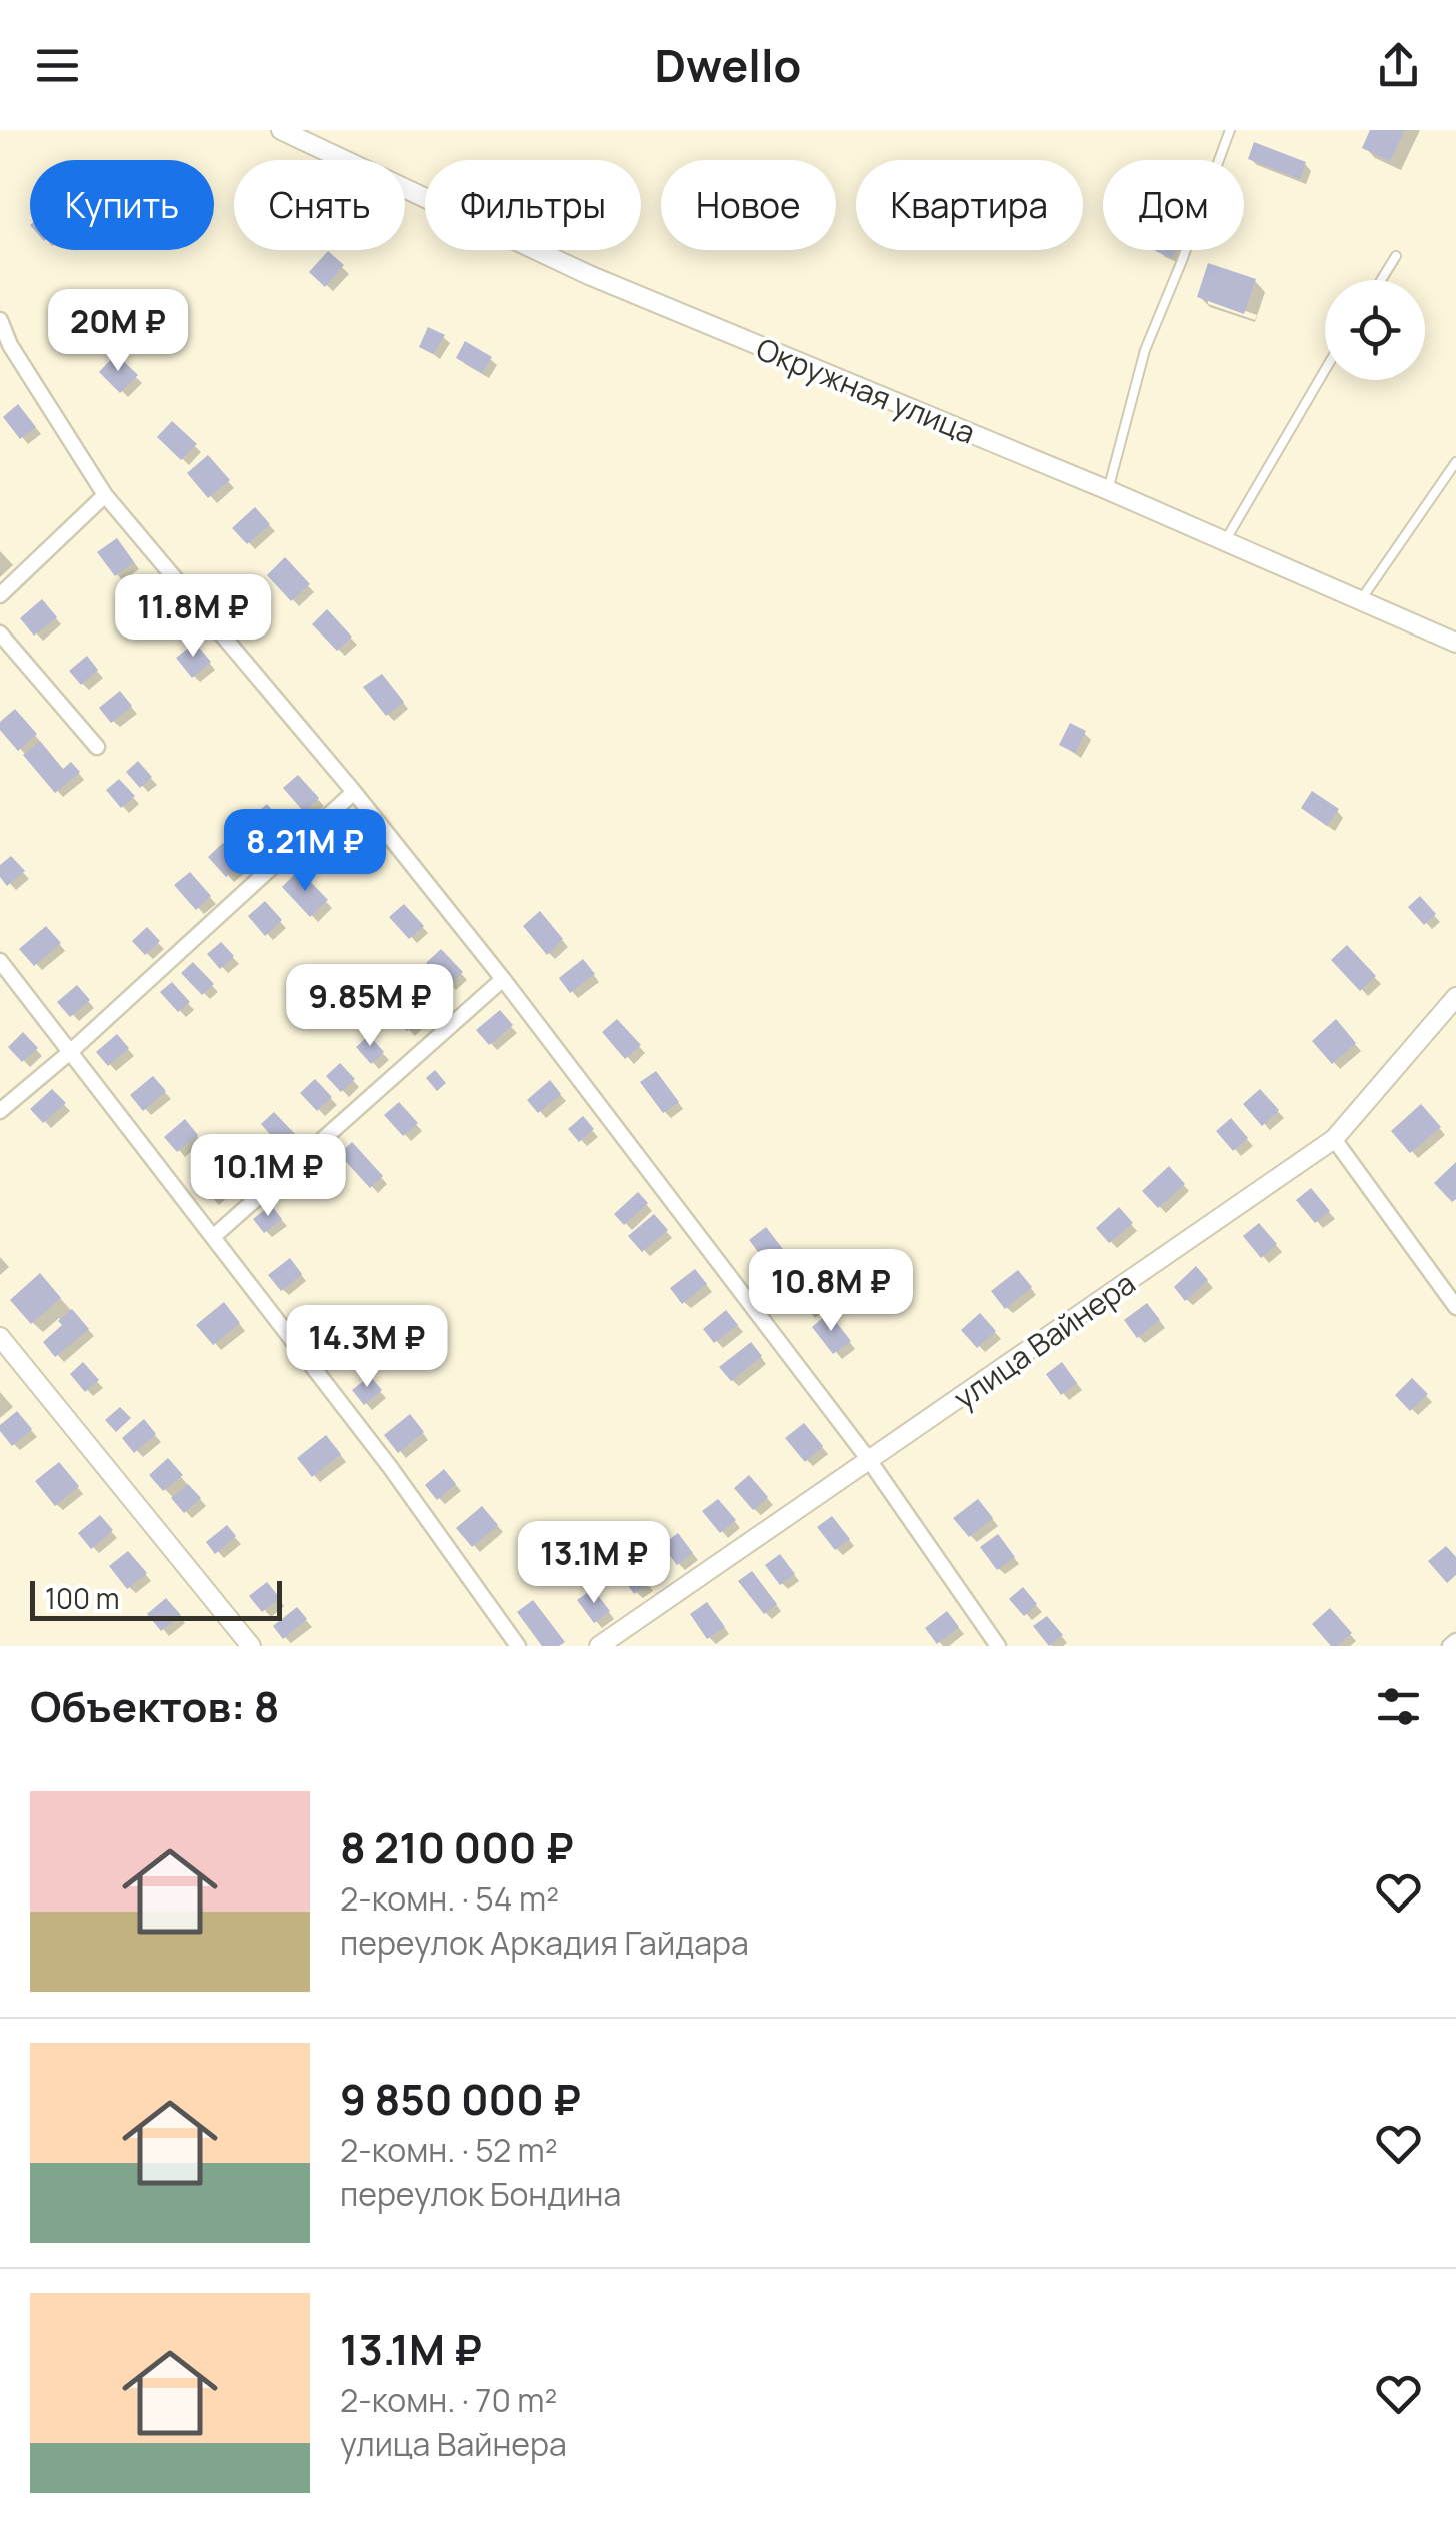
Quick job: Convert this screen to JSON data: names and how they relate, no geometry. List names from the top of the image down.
{
  "streets": {
    "street": ["Окружная улица", "улица Вайнера"]
  },
  "scale_bar": "100 m",
  "page": {
    "header": "Dwello",
    "chip": [
      "Купить",
      "Снять",
      "Фильтры",
      "Новое",
      "Квартира",
      "Дом"
    ],
    "price": [
      "20M ₽",
      "11.8M ₽",
      "8.21M ₽",
      "9.85M ₽",
      "10.1M ₽",
      "10.8M ₽",
      "14.3M ₽",
      "13.1M ₽"
    ],
    "scale": "100 m",
    "heading": "Объектов: 8",
    "list": [
      {
        "name": "8 210 000 ₽",
        "note": "2-комн. · 54 m² · переулок Аркадия Гайдара"
      },
      {
        "name": "9 850 000 ₽",
        "note": "2-комн. · 52 m² · переулок Бондина"
      },
      {
        "name": "13.1M ₽",
        "note": "2-комн. · 70 m² · улица Вайнера"
      }
    ]
  }
}
